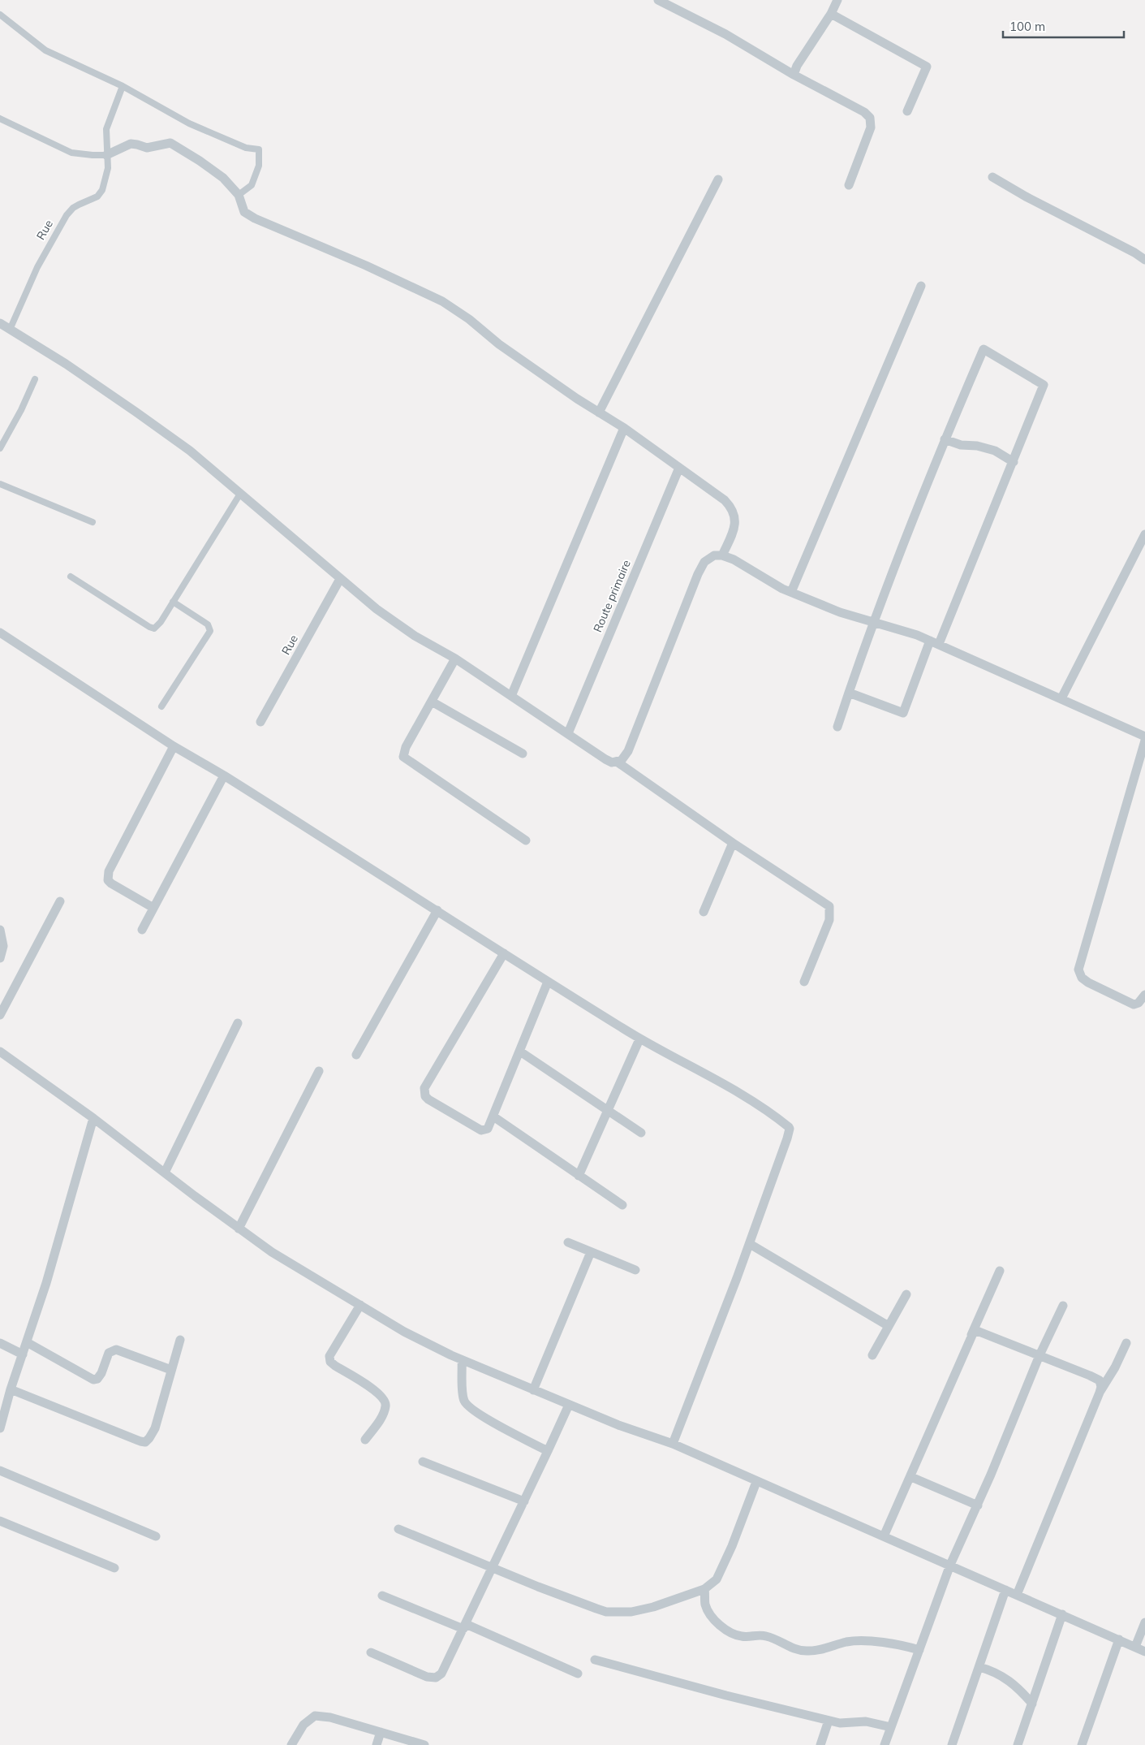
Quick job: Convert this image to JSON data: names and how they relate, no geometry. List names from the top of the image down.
{
  "streets": {
    "street": ["Rue", "Route primaire"]
  },
  "scale_bar": "100 m"
}
